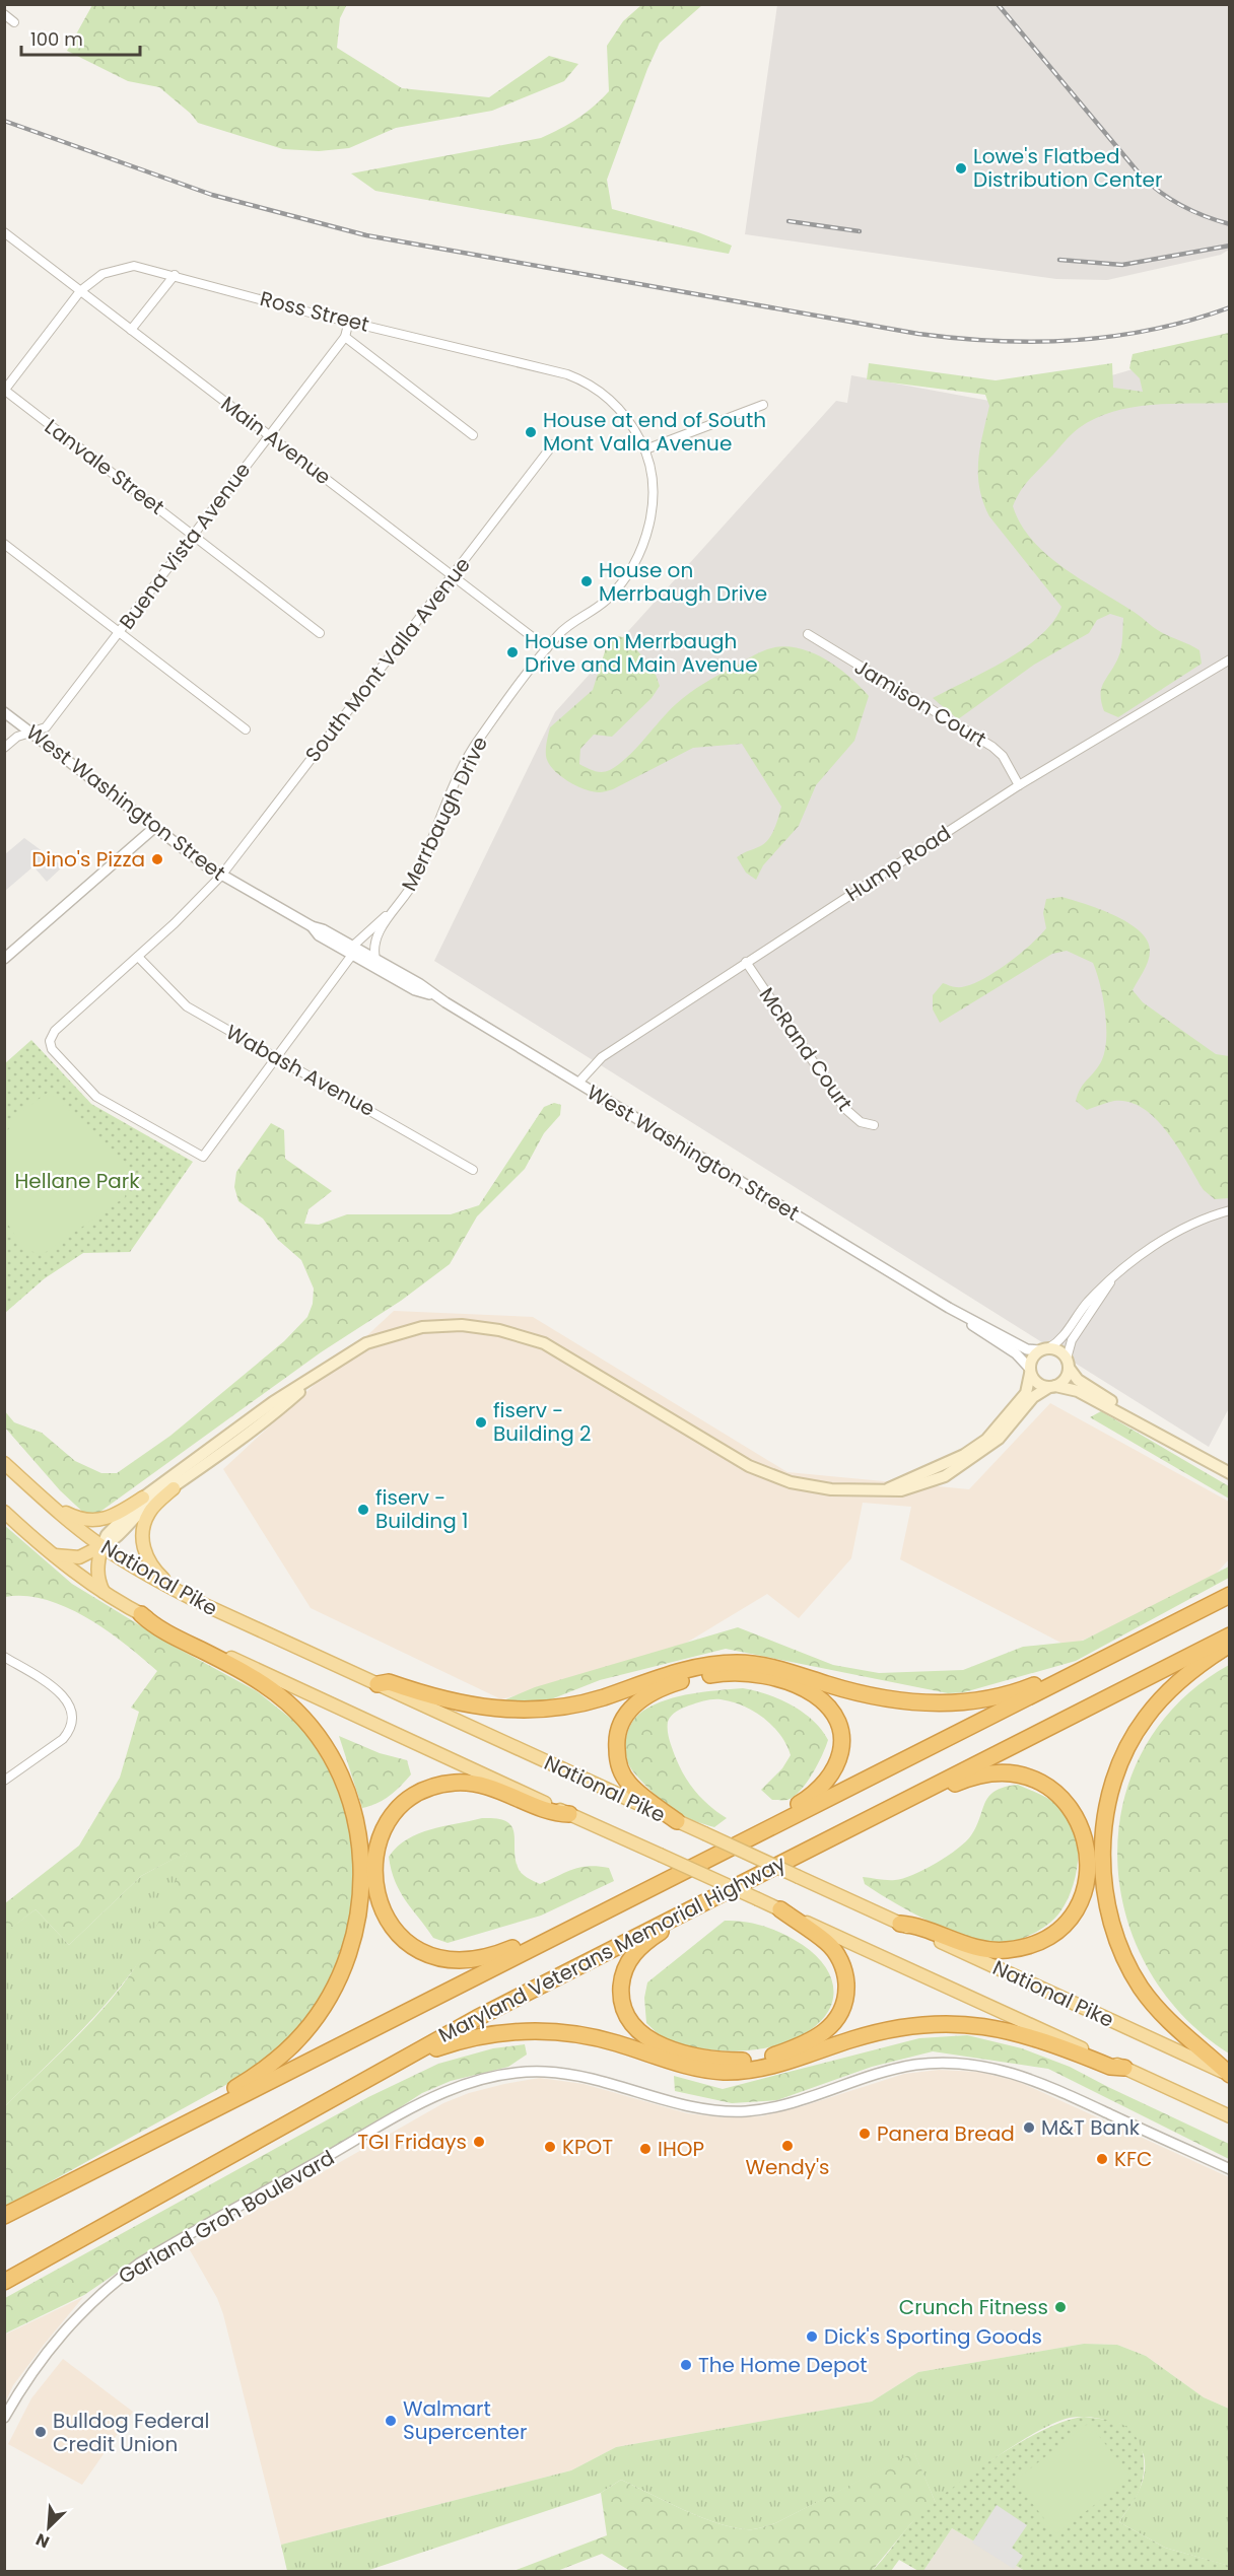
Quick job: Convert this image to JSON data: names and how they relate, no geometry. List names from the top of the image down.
{
  "streets": {
    "highway": ["Maryland Veterans Memorial Highway"],
    "main road": ["National Pike"],
    "street": [
      "Ross Street",
      "Main Avenue",
      "Lanvale Street",
      "Buena Vista Avenue",
      "South Mont Valla Avenue",
      "Jamison Court",
      "West Washington Street",
      "Merrbaugh Drive",
      "Hump Road",
      "McRand Court",
      "Wabash Avenue",
      "Garland Groh Boulevard"
    ]
  },
  "crossings": [
    ["Ross Street", "Main Avenue"],
    ["Ross Street", "Lanvale Street"],
    ["Ross Street", "Buena Vista Avenue"],
    ["Ross Street", "Merrbaugh Drive"],
    ["Main Avenue", "Buena Vista Avenue"],
    ["Main Avenue", "South Mont Valla Avenue"],
    ["Main Avenue", "Merrbaugh Drive"],
    ["Lanvale Street", "Buena Vista Avenue"],
    ["Buena Vista Avenue", "West Washington Street"],
    ["South Mont Valla Avenue", "West Washington Street"],
    ["South Mont Valla Avenue", "Merrbaugh Drive"],
    ["South Mont Valla Avenue", "Wabash Avenue"],
    ["Jamison Court", "Hump Road"],
    ["West Washington Street", "Merrbaugh Drive"],
    ["West Washington Street", "Hump Road"],
    ["Merrbaugh Drive", "Wabash Avenue"],
    ["Hump Road", "McRand Court"]
  ],
  "parks": ["Hellane Park"],
  "places": [
    "Lowe's Flatbed Distribution Center",
    "House at end of South Mont Valla Avenue",
    "House on Merrbaugh Drive",
    "House on Merrbaugh Drive and Main Avenue",
    "Dino's Pizza",
    "fiserv - Building 2",
    "fiserv - Building 1",
    "M&T Bank",
    "Panera Bread",
    "TGI Fridays",
    "Wendy's",
    "KPOT",
    "IHOP",
    "KFC",
    "Crunch Fitness",
    "Dick's Sporting Goods",
    "The Home Depot",
    "Walmart Supercenter",
    "Bulldog Federal Credit Union"
  ],
  "scale_bar": "100 m",
  "north": "bottom left"
}
